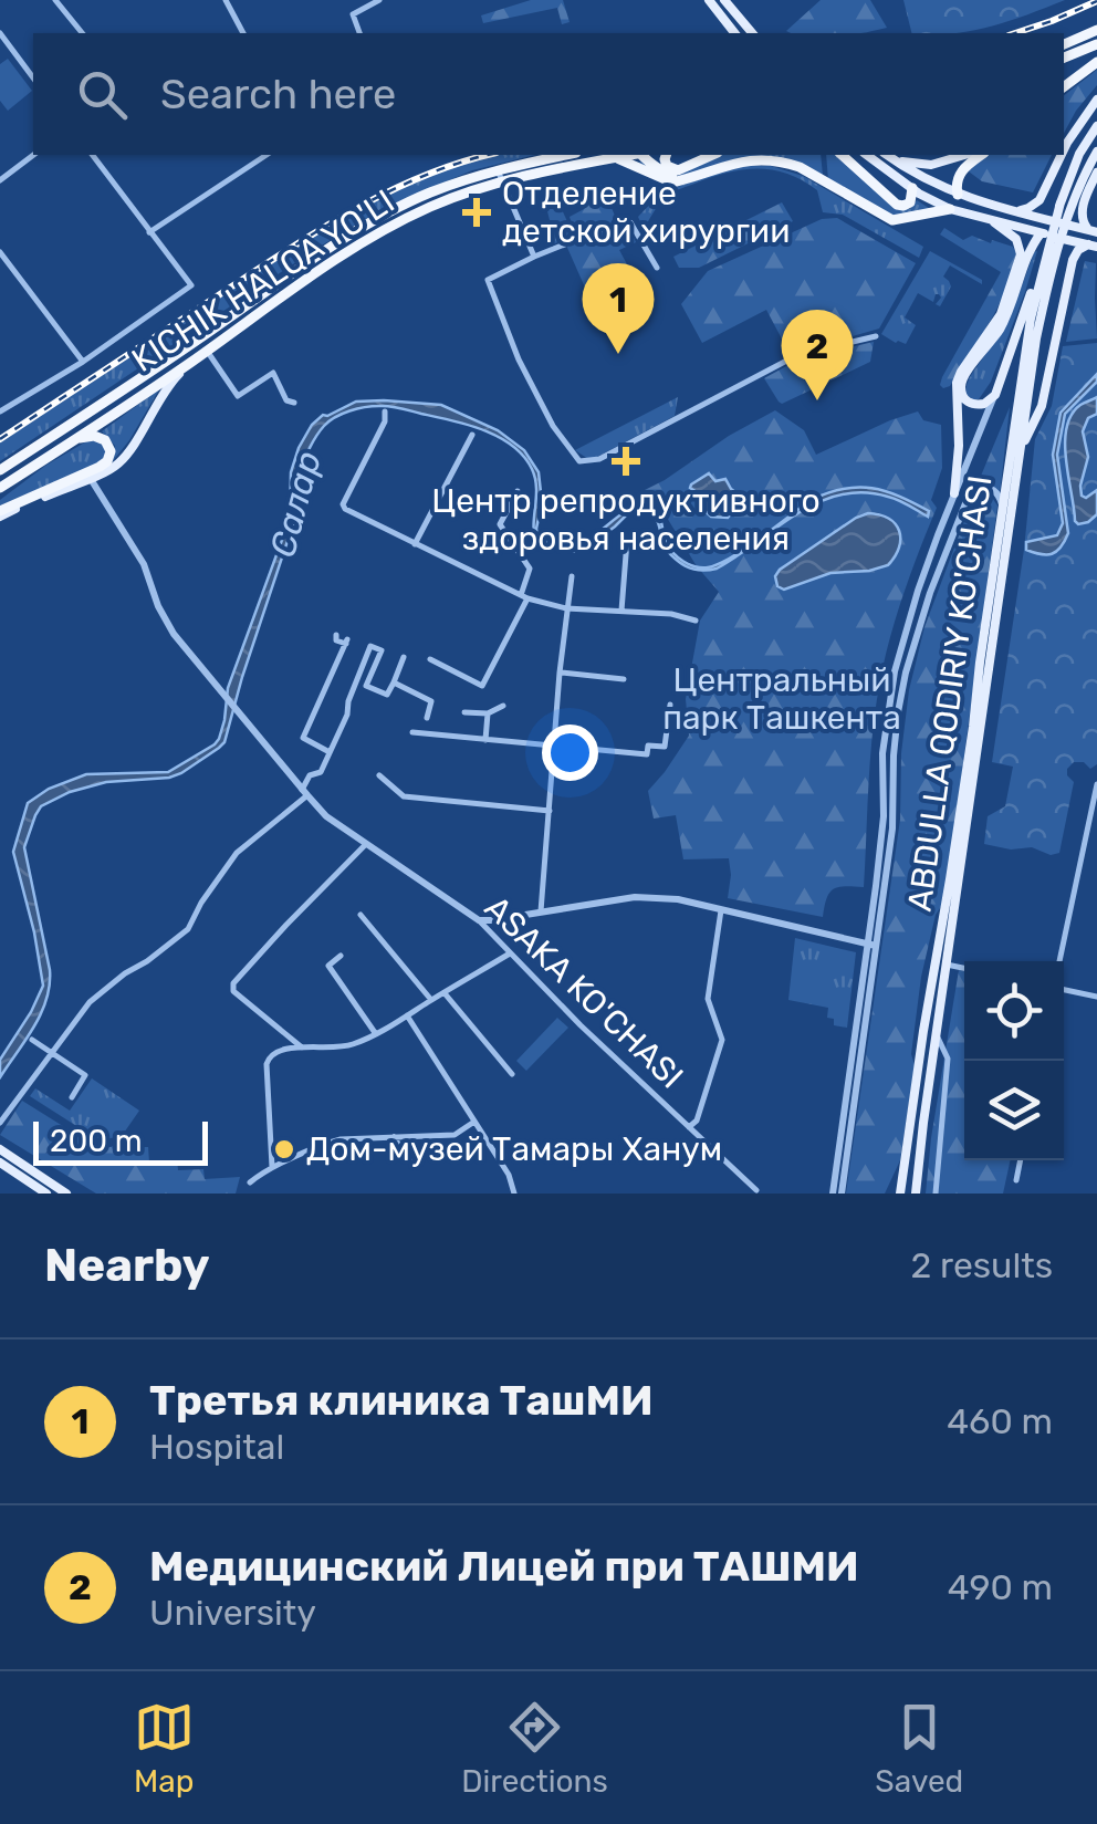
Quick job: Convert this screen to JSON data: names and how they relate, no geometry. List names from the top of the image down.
{
  "streets": {
    "highway": ["KICHIK HALQA YO'LI"],
    "main road": ["ABDULLA QODIRIY KO'CHASI"],
    "street": ["ASAKA KO'CHASI"]
  },
  "water": ["Салар"],
  "parks": ["Центральный парк Ташкента"],
  "places": {
    "health": ["Отделение детской хирургии", "Центр репродуктивного здоровья населения"],
    "other": ["Дом-музей Тамары Ханум"]
  },
  "scale_bar": "200 m",
  "page": {
    "search": "Search here",
    "pins": ["1", "2"],
    "scale": "200 m",
    "heading": ["Nearby", "2 results"],
    "list": [
      {
        "mark": "1",
        "name": "Третья клиника ТашМИ",
        "note": "Hospital",
        "value": "460 m"
      },
      {
        "mark": "2",
        "name": "Медицинский Лицей при ТАШМИ",
        "note": "University",
        "value": "490 m"
      }
    ],
    "nav": ["Map", "Directions", "Saved"]
  }
}
